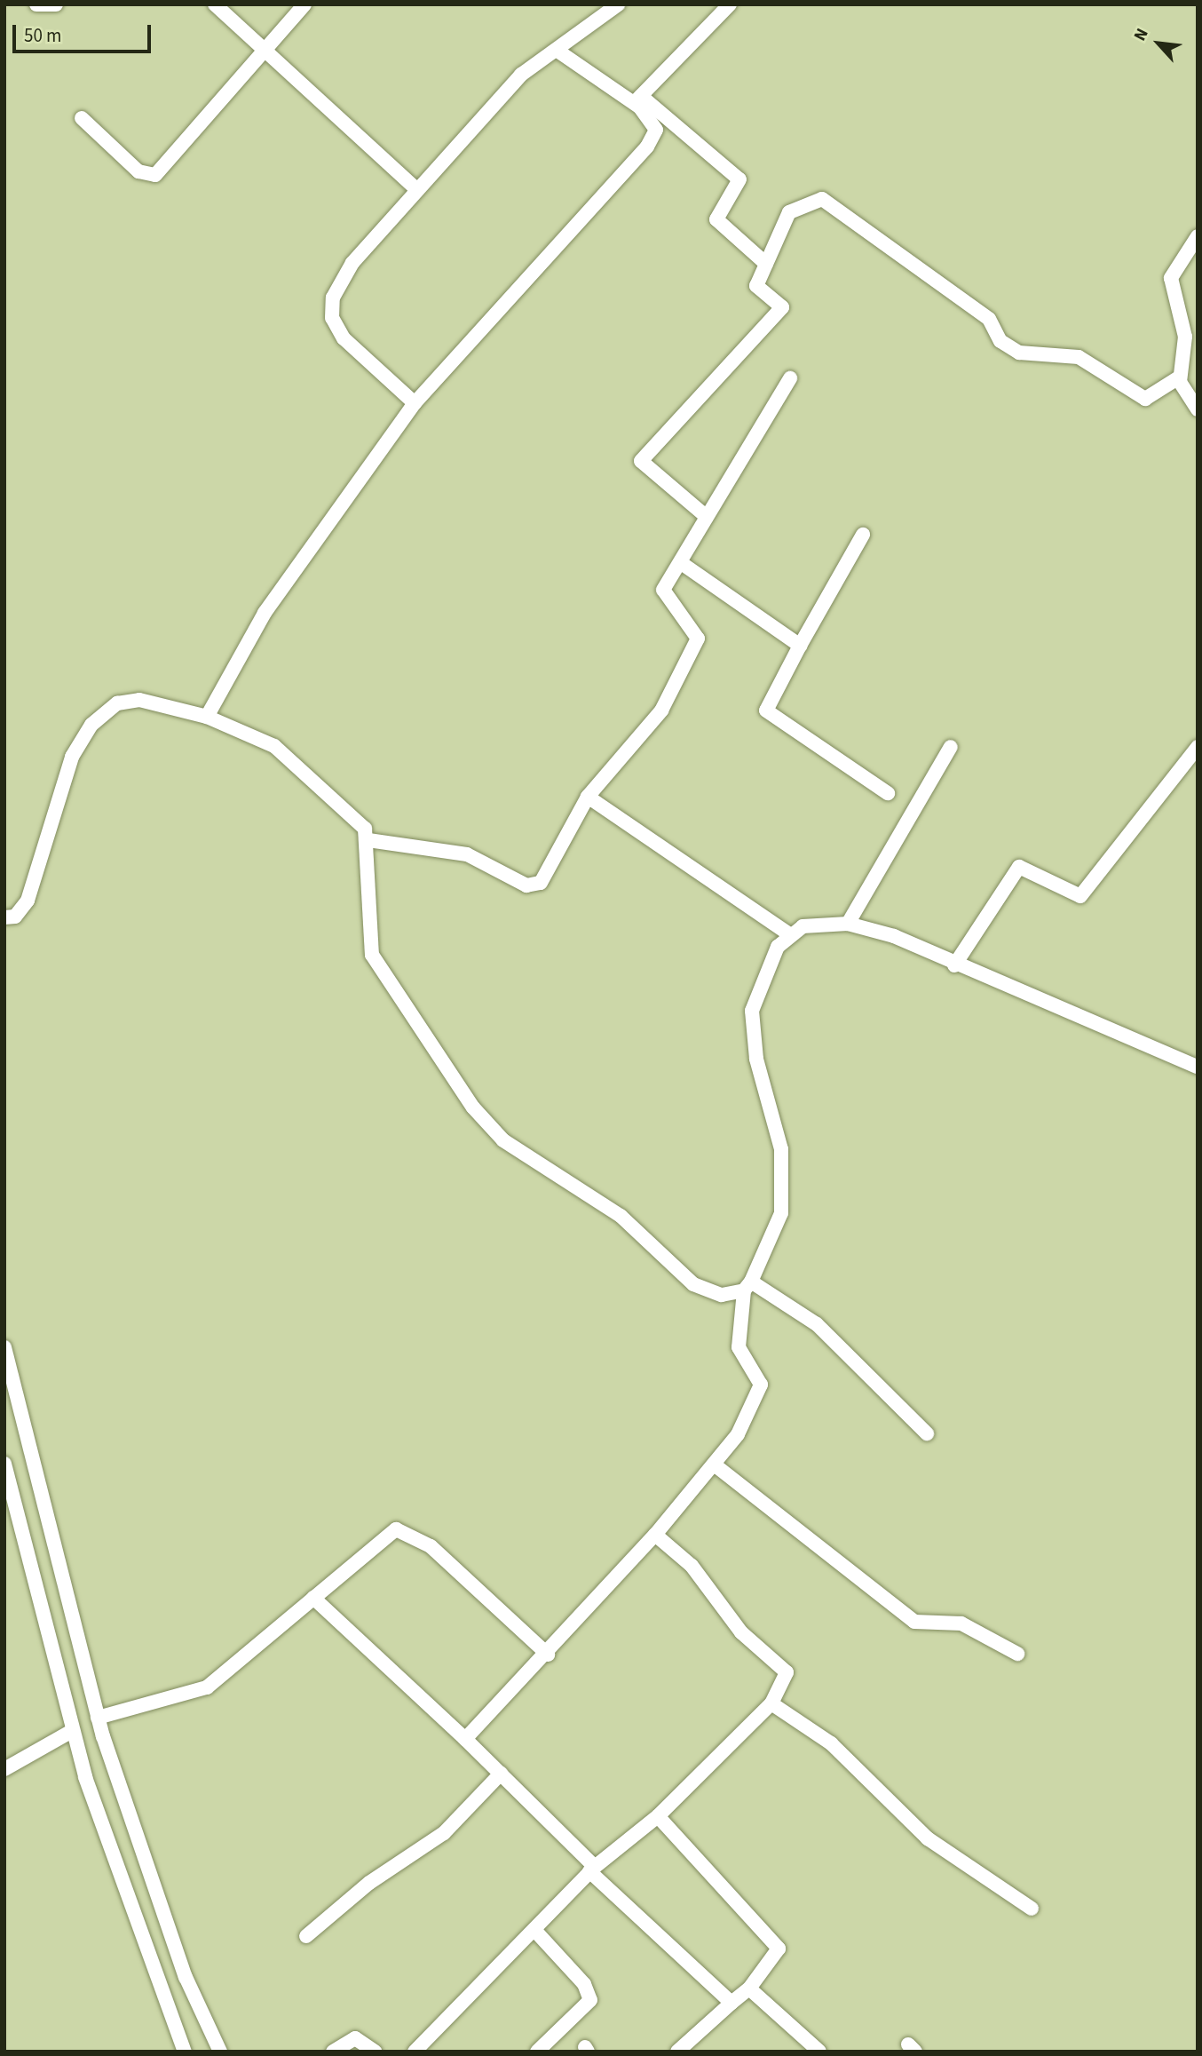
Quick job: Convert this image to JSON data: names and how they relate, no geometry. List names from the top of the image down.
{
  "scale_bar": "50 m",
  "north": "top left"
}
